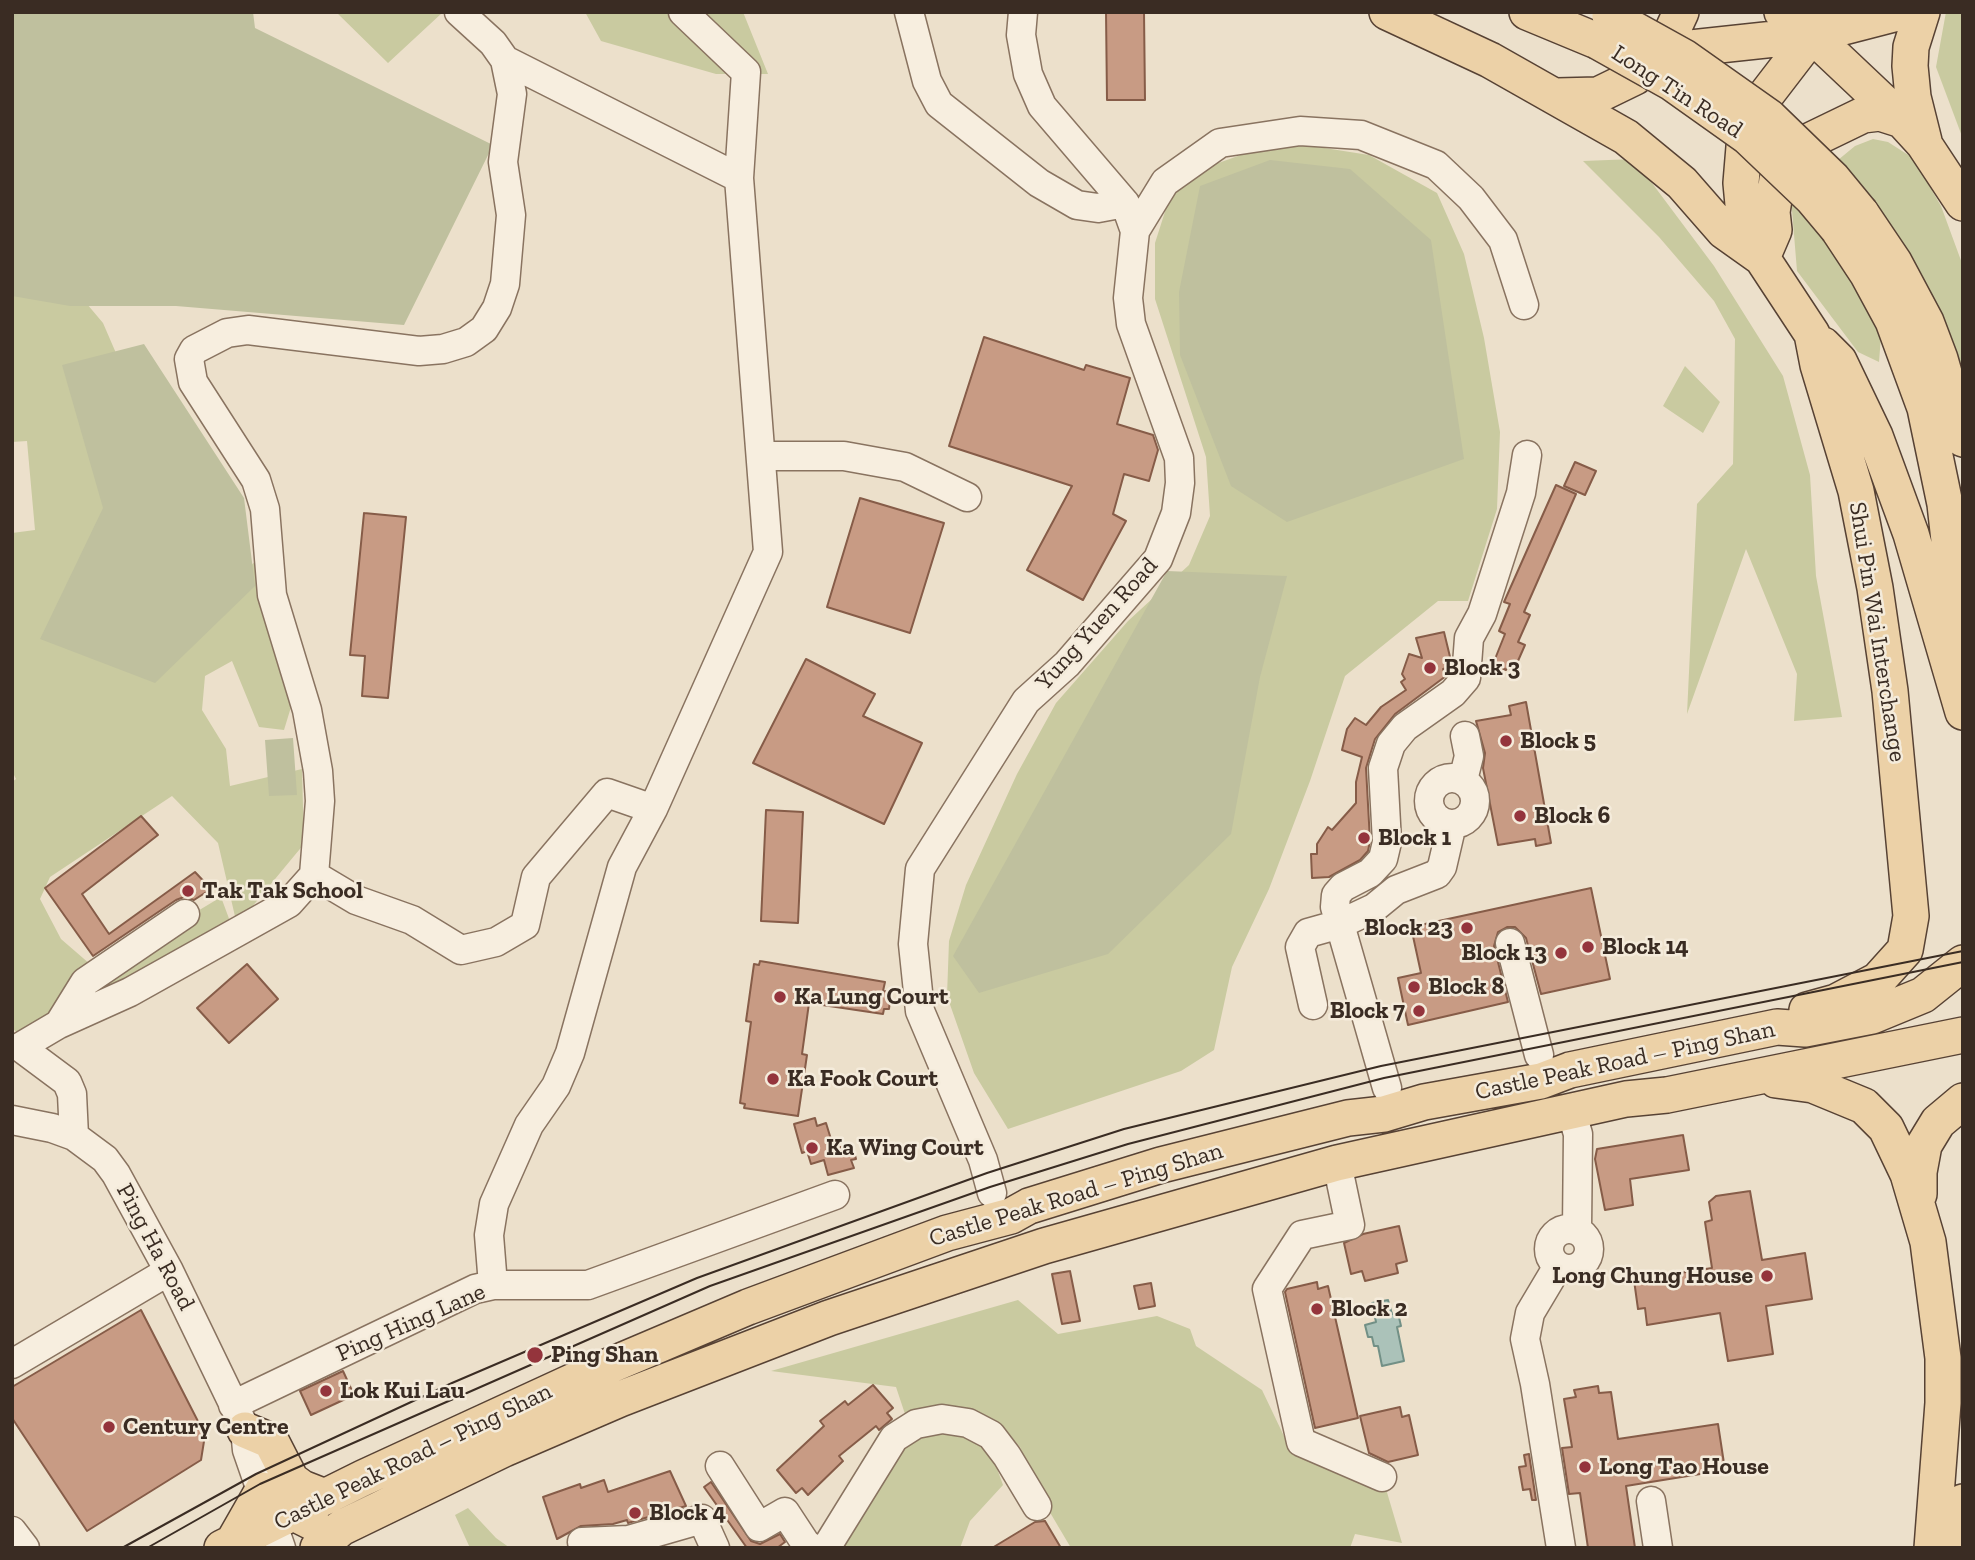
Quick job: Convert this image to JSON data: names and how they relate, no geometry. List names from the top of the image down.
{
  "streets": {
    "main road": ["Long Tin Road", "Shui Pin Wai Interchange", "Castle Peak Road – Ping Shan"],
    "street": ["Yung Yuen Road", "Ping Ha Road", "Ping Hing Lane"]
  },
  "crossings": [
    ["Shui Pin Wai Interchange", "Castle Peak Road – Ping Shan"],
    ["Castle Peak Road – Ping Shan", "Ping Ha Road"],
    ["Ping Ha Road", "Ping Hing Lane"]
  ],
  "places": [
    "Block 3",
    "Block 5",
    "Block 6",
    "Block 1",
    "Tak Tak School",
    "Block 23",
    "Block 14",
    "Block 13",
    "Block 8",
    "Ka Lung Court",
    "Block 7",
    "Ka Fook Court",
    "Ka Wing Court",
    "Long Chung House",
    "Block 2",
    "Ping Shan",
    "Lok Kui Lau",
    "Century Centre",
    "Long Tao House",
    "Block 4"
  ]
}
